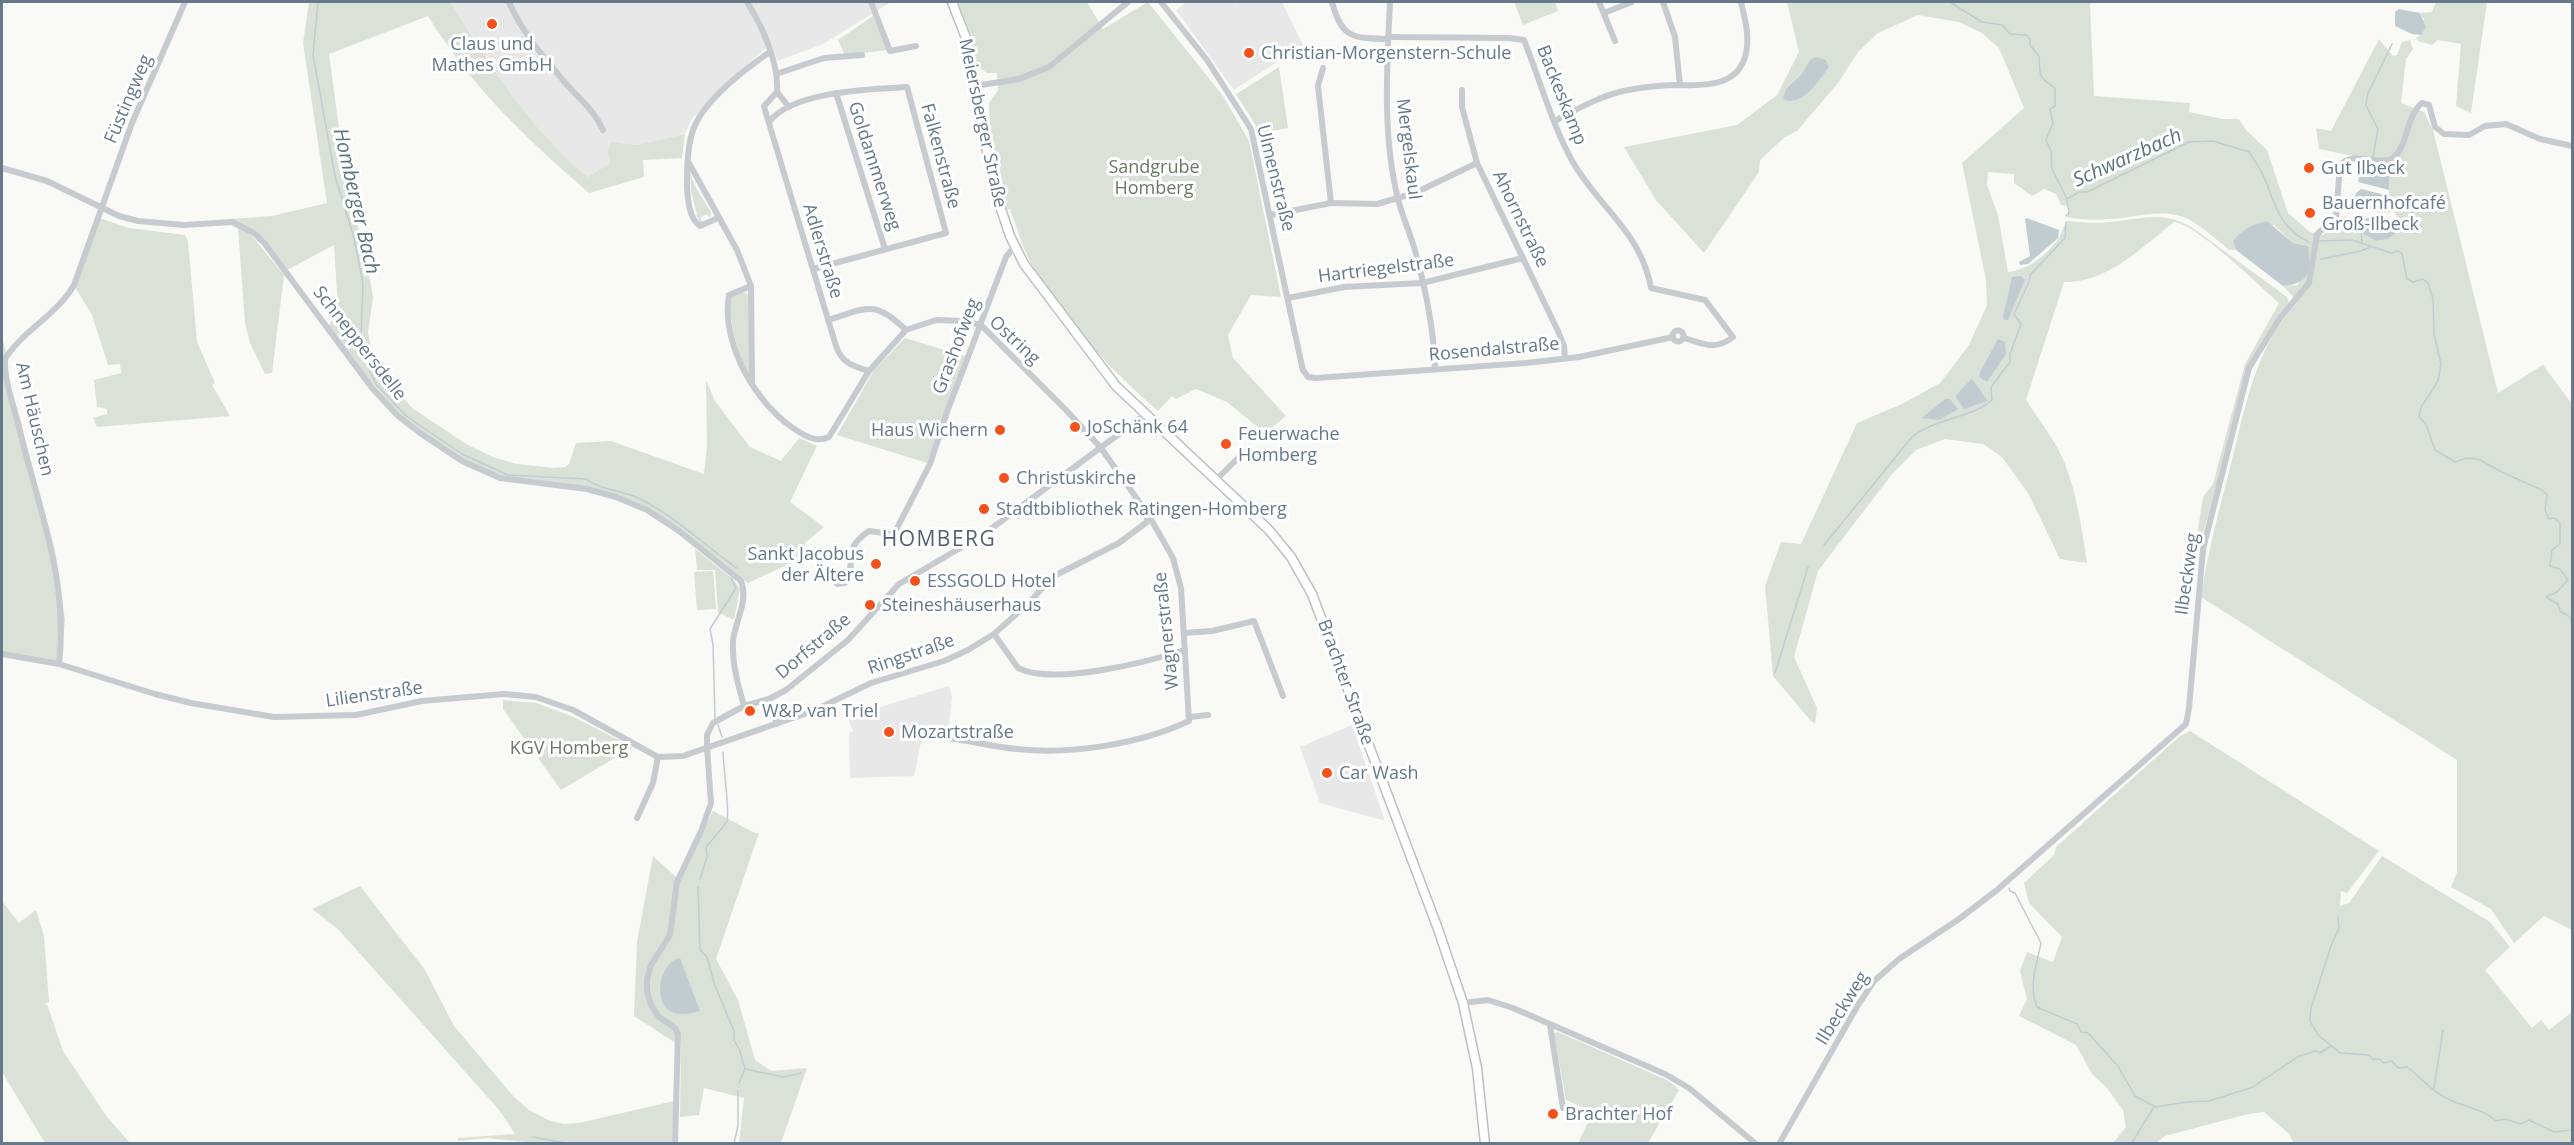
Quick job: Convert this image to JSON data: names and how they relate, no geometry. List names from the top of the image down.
{
  "streets": {
    "main road": ["Meiersberger Straße", "Brachter Straße"],
    "street": [
      "Backeskamp",
      "Füstingweg",
      "Mergelskaul",
      "Falkenstraße",
      "Goldammerweg",
      "Ulmenstraße",
      "Ahornstraße",
      "Adlerstraße",
      "Hartriegelstraße",
      "Ostring",
      "Schneppersdelle",
      "Grashofweg",
      "Rosendalstraße",
      "Am Häuschen",
      "Ilbeckweg",
      "Wagnerstraße",
      "Dorfstraße",
      "Ringstraße",
      "Lilienstraße"
    ]
  },
  "crossings": [
    ["Backeskamp", "Mergelskaul"],
    ["Backeskamp", "Rosendalstraße"],
    ["Füstingweg", "Schneppersdelle"],
    ["Füstingweg", "Am Häuschen"],
    ["Meiersberger Straße", "Grashofweg"],
    ["Meiersberger Straße", "Dorfstraße"],
    ["Meiersberger Straße", "Brachter Straße"],
    ["Mergelskaul", "Hartriegelstraße"],
    ["Mergelskaul", "Rosendalstraße"],
    ["Falkenstraße", "Goldammerweg"],
    ["Ulmenstraße", "Hartriegelstraße"],
    ["Ulmenstraße", "Rosendalstraße"],
    ["Ahornstraße", "Hartriegelstraße"],
    ["Ahornstraße", "Rosendalstraße"],
    ["Adlerstraße", "Ostring"],
    ["Ostring", "Grashofweg"],
    ["Ostring", "Dorfstraße"],
    ["Schneppersdelle", "Am Häuschen"],
    ["Schneppersdelle", "Dorfstraße"],
    ["Am Häuschen", "Lilienstraße"],
    ["Wagnerstraße", "Ringstraße"],
    ["Dorfstraße", "Ringstraße"],
    ["Dorfstraße", "Brachter Straße"]
  ],
  "districts": ["HOMBERG"],
  "water": ["Schwarzbach", "Homberger Bach"],
  "parks": ["Sandgrube Homberg", "KGV Homberg"],
  "places": [
    "Claus und Mathes GmbH",
    "Christian-Morgenstern-Schule",
    "Gut Ilbeck",
    "Bauernhofcafé Groß-Ilbeck",
    "JoSchänk 64",
    "Haus Wichern",
    "Feuerwache Homberg",
    "Christuskirche",
    "Stadtbibliothek Ratingen-Homberg",
    "Sankt Jacobus der Ältere",
    "ESSGOLD Hotel",
    "Steineshäuserhaus",
    "W&P van Triel",
    "Mozartstraße",
    "Car Wash",
    "Brachter Hof"
  ]
}
